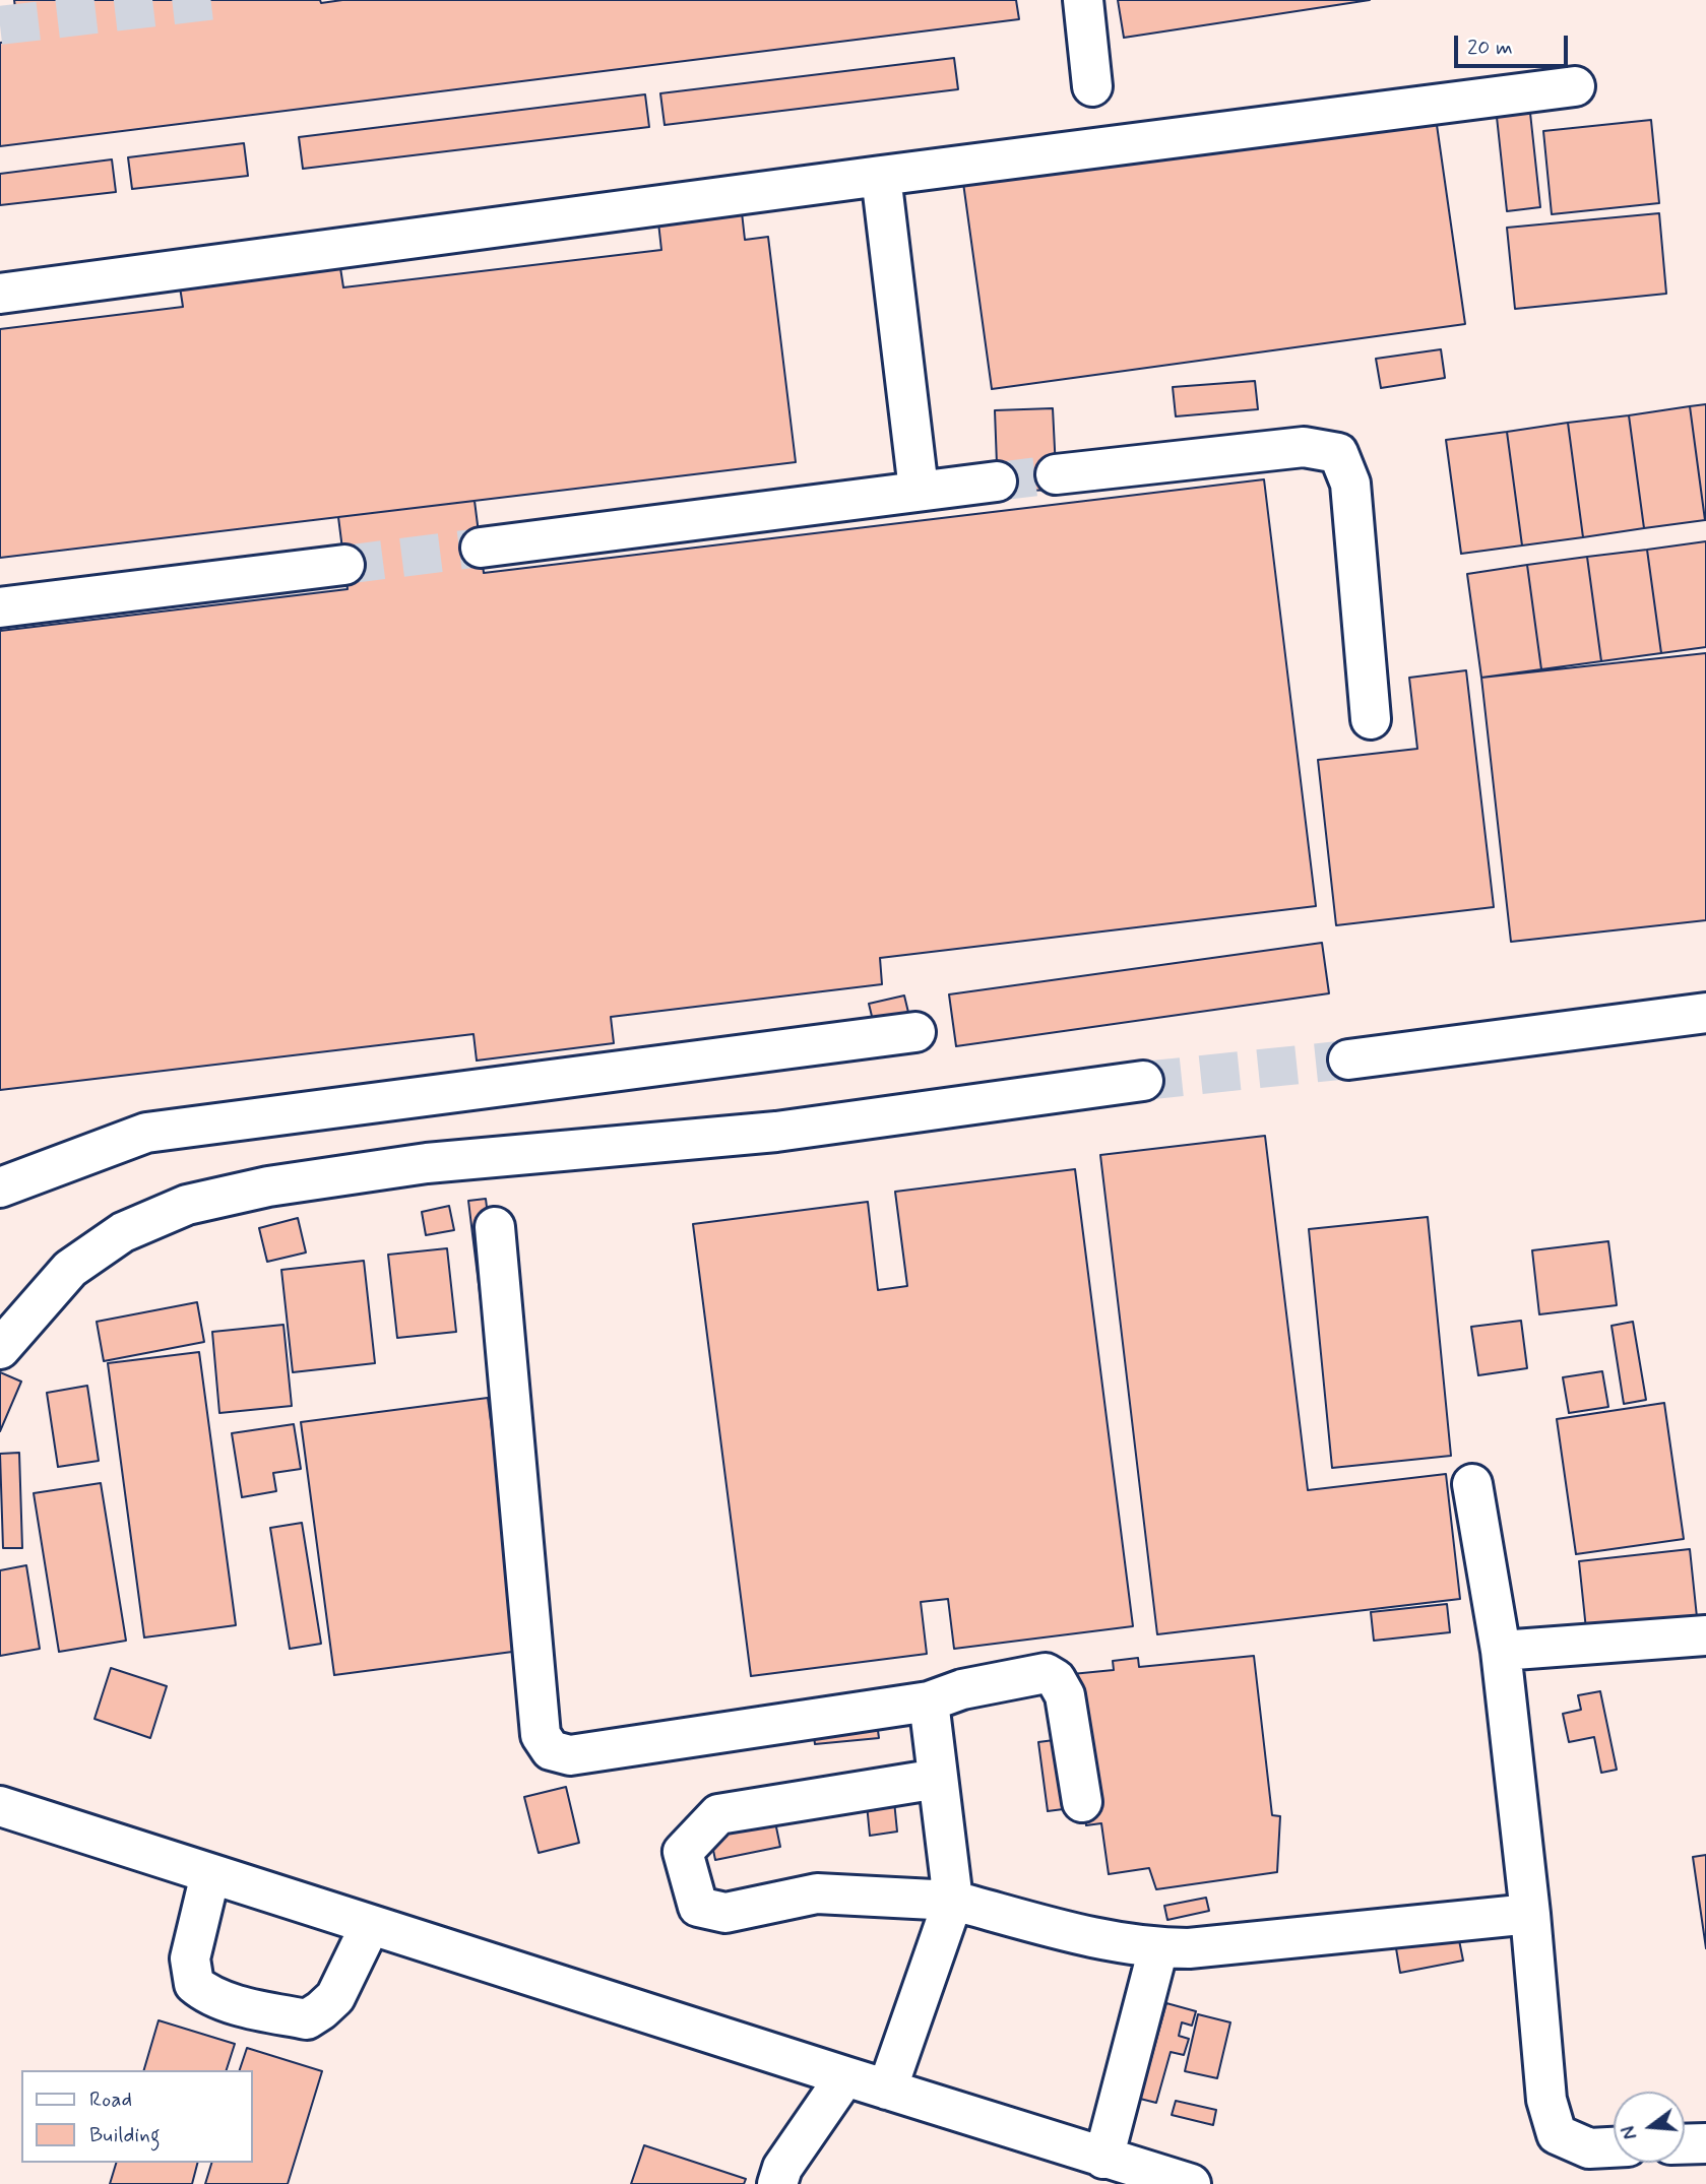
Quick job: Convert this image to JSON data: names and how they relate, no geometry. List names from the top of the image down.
{
  "legend": ["Road", "Building"],
  "scale_bar": "20 m",
  "north": "left"
}
